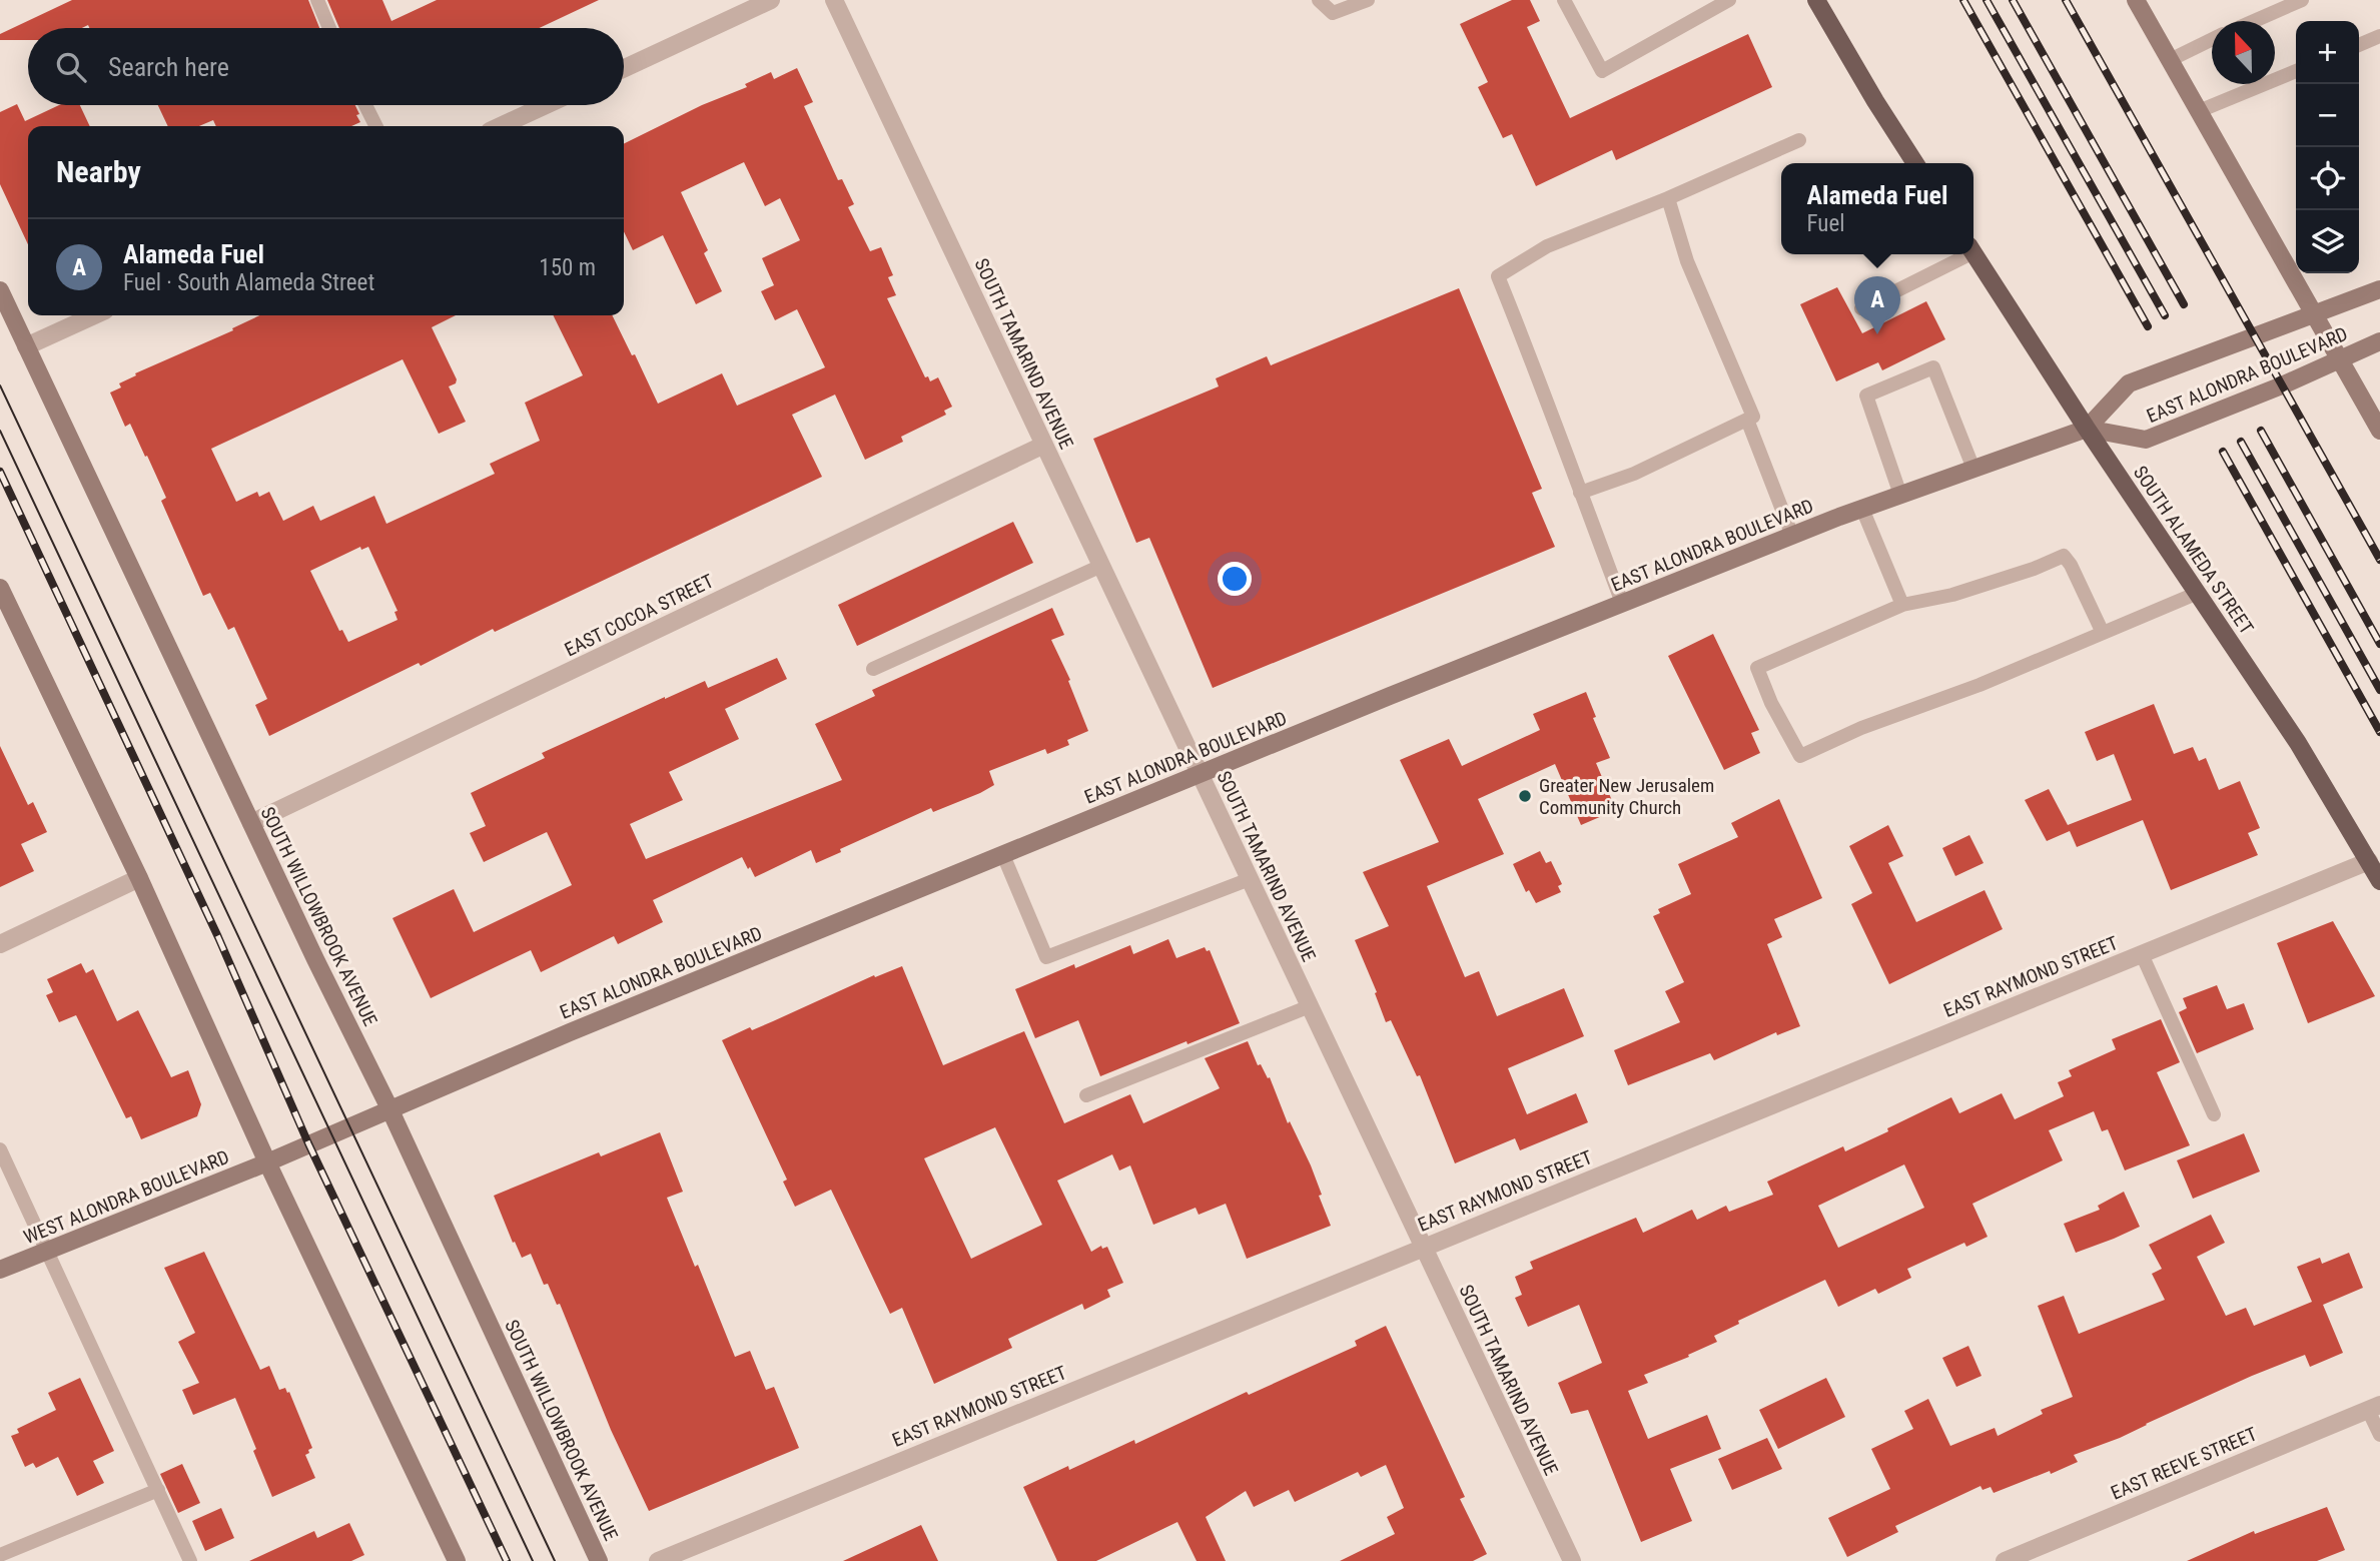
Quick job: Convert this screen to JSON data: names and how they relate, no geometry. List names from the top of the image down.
{
  "streets": {
    "main road": ["SOUTH ALAMEDA STREET"],
    "street": [
      "SOUTH TAMARIND AVENUE",
      "EAST ALONDRA BOULEVARD",
      "EAST COCOA STREET",
      "SOUTH WILLOWBROOK AVENUE",
      "EAST RAYMOND STREET",
      "WEST ALONDRA BOULEVARD",
      "EAST REEVE STREET"
    ]
  },
  "crossings": [
    ["SOUTH TAMARIND AVENUE", "EAST ALONDRA BOULEVARD"],
    ["SOUTH TAMARIND AVENUE", "EAST COCOA STREET"],
    ["SOUTH TAMARIND AVENUE", "EAST RAYMOND STREET"],
    ["EAST ALONDRA BOULEVARD", "SOUTH ALAMEDA STREET"],
    ["EAST ALONDRA BOULEVARD", "SOUTH WILLOWBROOK AVENUE"],
    ["EAST ALONDRA BOULEVARD", "WEST ALONDRA BOULEVARD"],
    ["SOUTH ALAMEDA STREET", "EAST RAYMOND STREET"],
    ["EAST COCOA STREET", "SOUTH WILLOWBROOK AVENUE"]
  ],
  "places": ["Greater New Jerusalem Community Church"],
  "north": "top",
  "page": {
    "map_buttons": ["+", "−"],
    "search": "Search here",
    "heading": "Nearby",
    "popup": ["Alameda Fuel", "Fuel"],
    "list": [
      {
        "mark": "A",
        "name": "Alameda Fuel",
        "note": "Fuel · South Alameda Street",
        "value": "150 m"
      }
    ],
    "pins": "A"
  }
}
